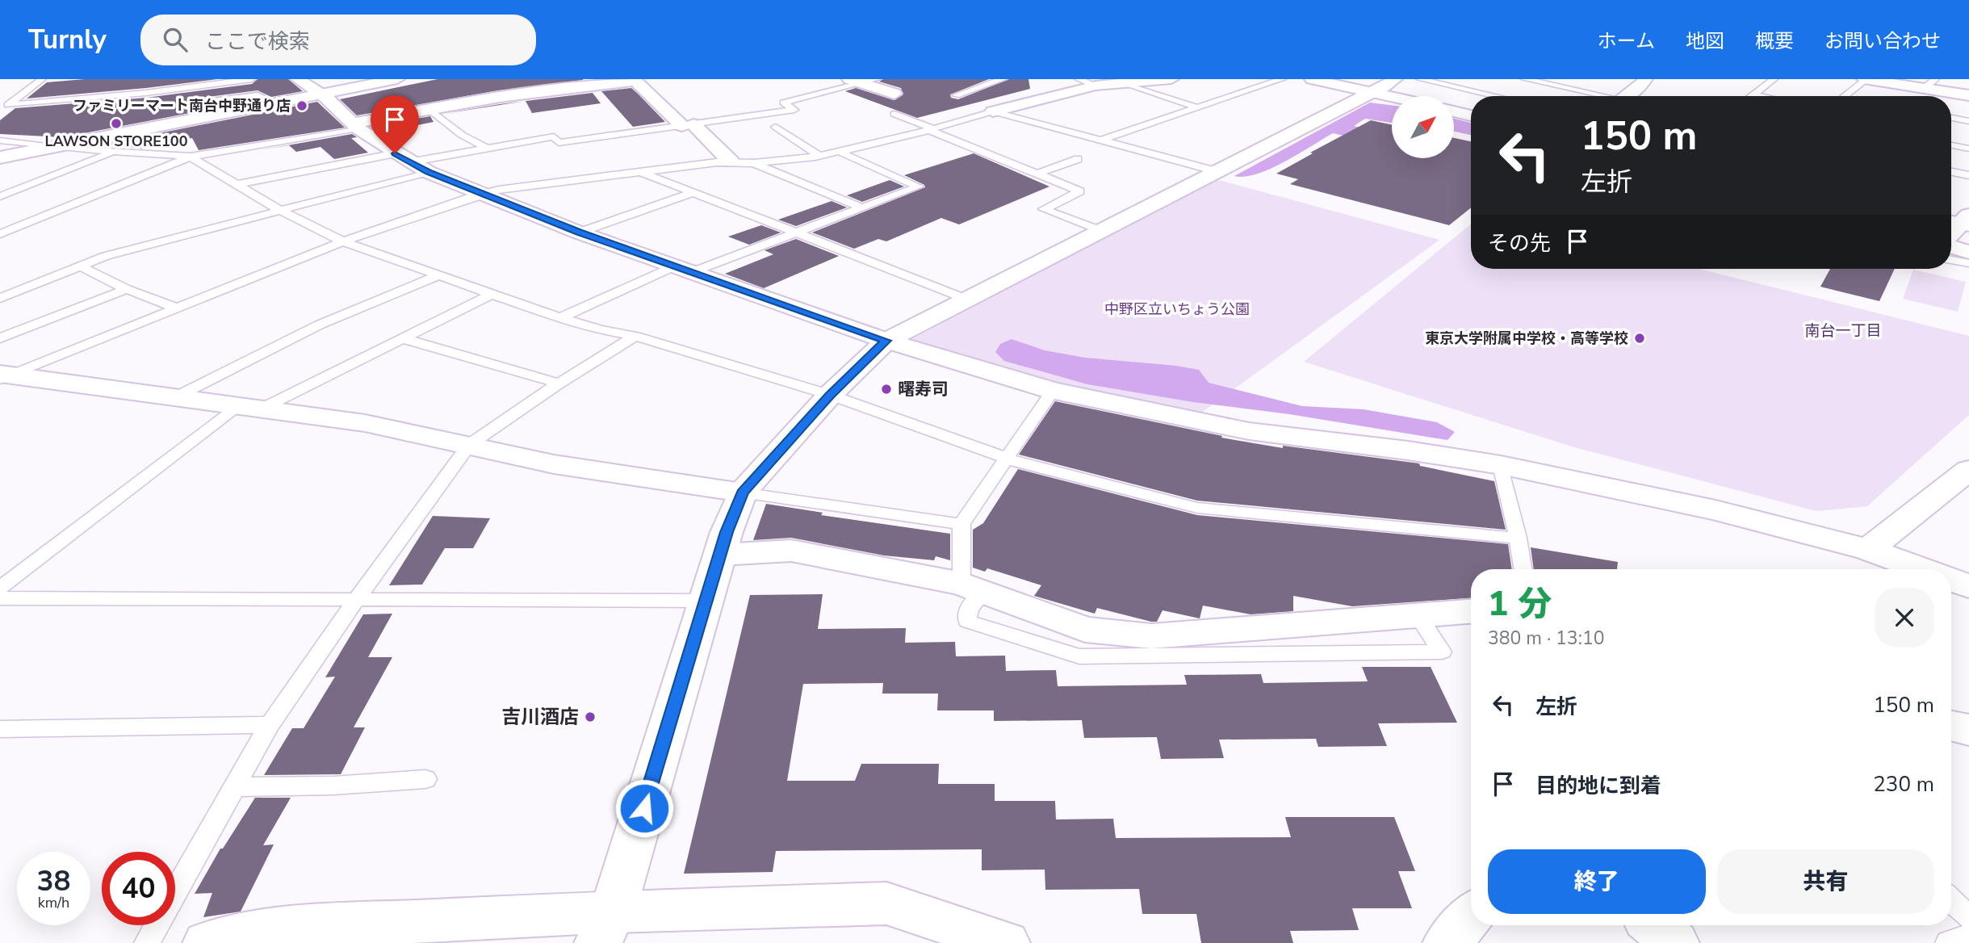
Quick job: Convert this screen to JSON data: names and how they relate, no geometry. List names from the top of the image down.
{
  "districts": ["南台一丁目"],
  "parks": ["中野区立いちょう公園"],
  "places": [
    "ファミリーマート南台中野通り店",
    "LAWSON STORE100",
    "東京大学附属中学校・高等学校",
    "曙寿司",
    "吉川酒店"
  ],
  "north": "top right",
  "page": {
    "header": "Turnly",
    "search": "ここで検索",
    "nav": [
      "ホーム",
      "地図",
      "概要",
      "お問い合わせ"
    ],
    "turn": ["150 m", "左折"],
    "then": "その先",
    "heading": ["1 分", "380 m · 13:10"],
    "list": [
      {
        "name": "左折",
        "value": "150 m"
      },
      {
        "name": "目的地に到着",
        "value": "230 m"
      }
    ],
    "buttons": ["終了", "共有"],
    "speed": "38 km/h",
    "limit": "40"
  }
}
